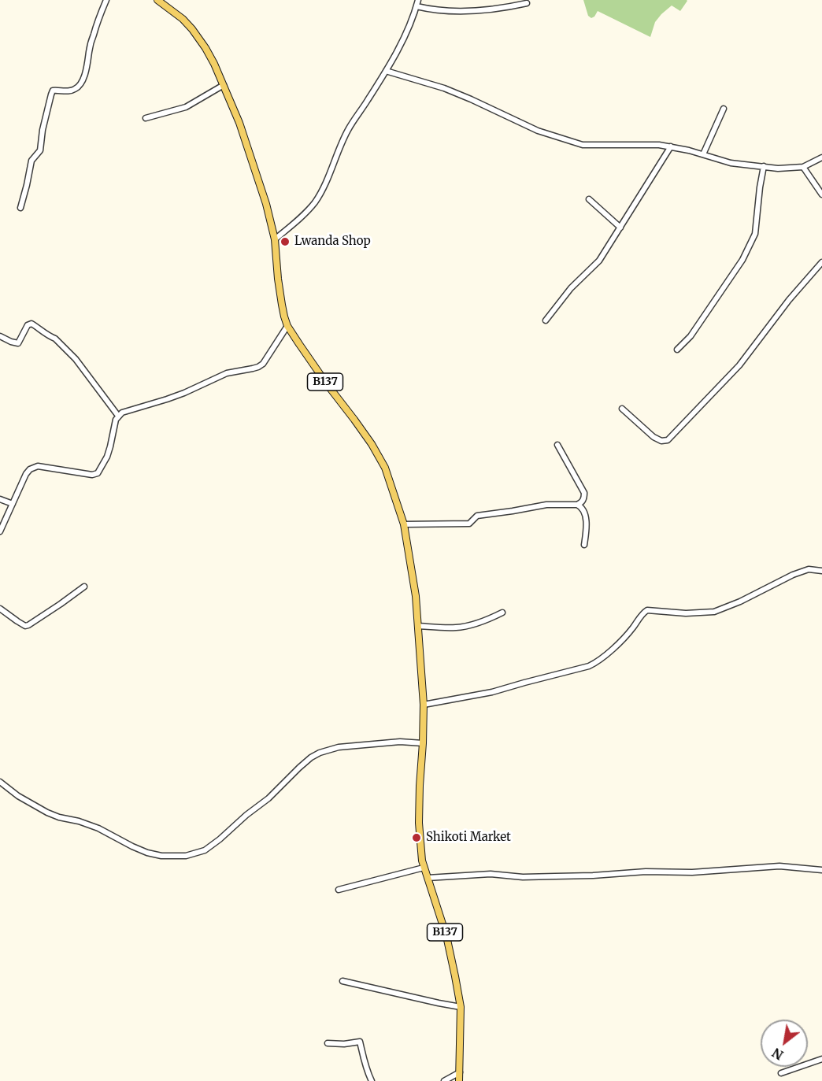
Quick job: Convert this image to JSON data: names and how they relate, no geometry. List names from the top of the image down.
{
  "streets": {
    "main road": ["B137"]
  },
  "places": ["Lwanda Shop", "Shikoti Market"],
  "north": "bottom left"
}
